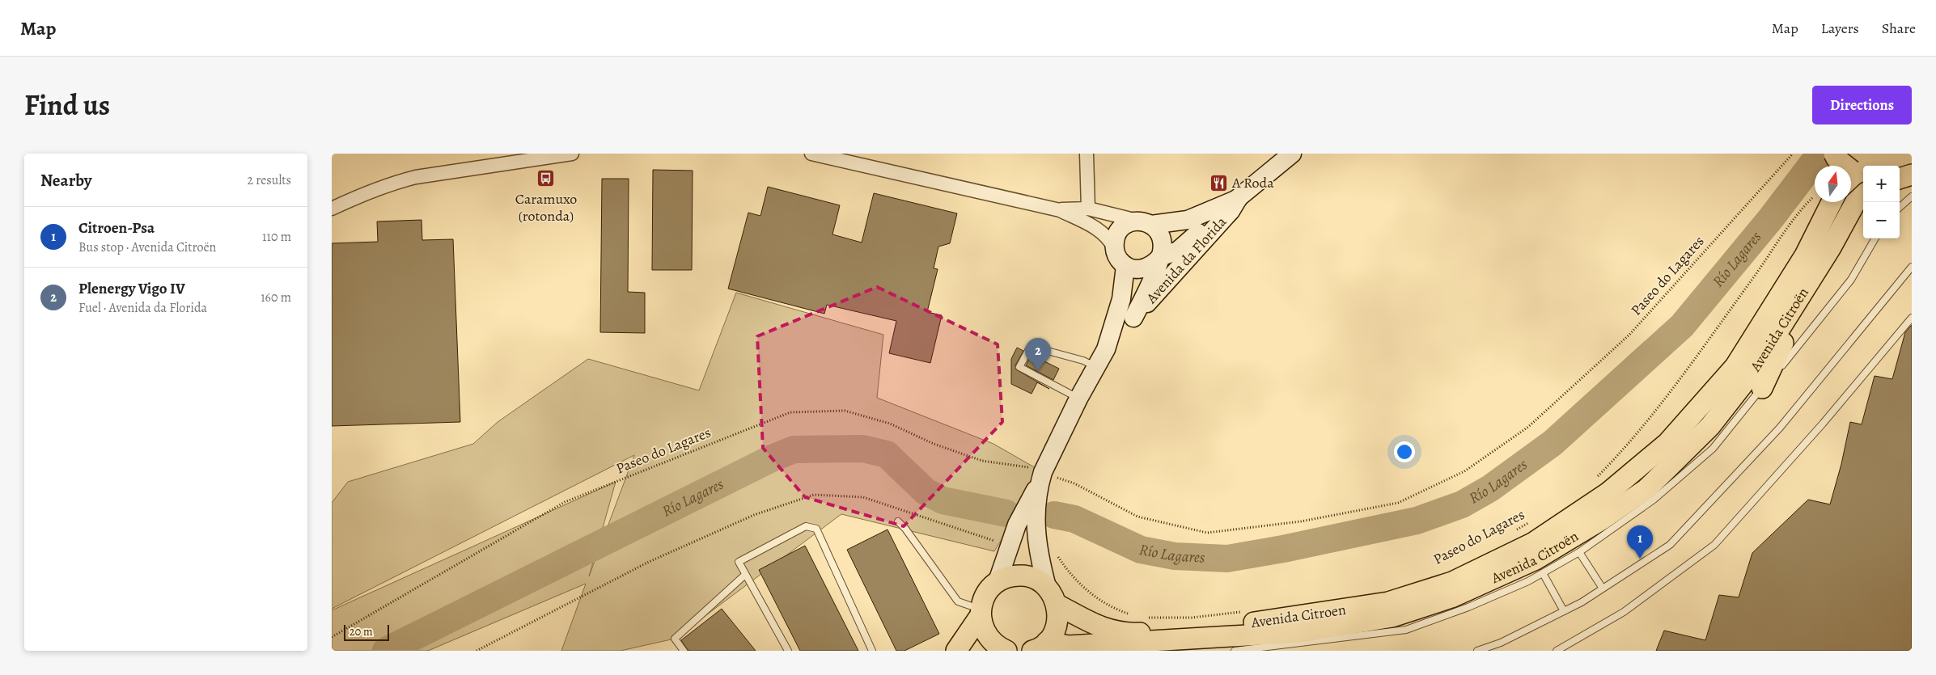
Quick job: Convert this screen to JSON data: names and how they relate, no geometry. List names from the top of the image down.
{
  "streets": {
    "main road": ["Avenida da Florida", "Avenida Citroën", "Avenida Citroen"],
    "path": ["Paseo do Lagares"]
  },
  "crossings": [
    ["Avenida Citroën", "Avenida Citroen"]
  ],
  "water": ["Río Lagares"],
  "places": {
    "bus stop": ["Caramuxo (rotonda)"],
    "restaurant": ["A Roda"]
  },
  "scale_bar": "20 m",
  "north": "top",
  "page": {
    "header": "Map",
    "nav": ["Map", "Layers", "Share"],
    "title": "Find us",
    "buttons": "Directions",
    "heading": ["Nearby", "2 results"],
    "map_buttons": ["+", "−"],
    "list": [
      {
        "mark": "1",
        "name": "Citroen-Psa",
        "note": "Bus stop · Avenida Citroën",
        "value": "110 m"
      },
      {
        "mark": "2",
        "name": "Plenergy Vigo IV",
        "note": "Fuel · Avenida da Florida",
        "value": "160 m"
      }
    ],
    "pins": ["2", "1"],
    "scale": "20 m"
  }
}
